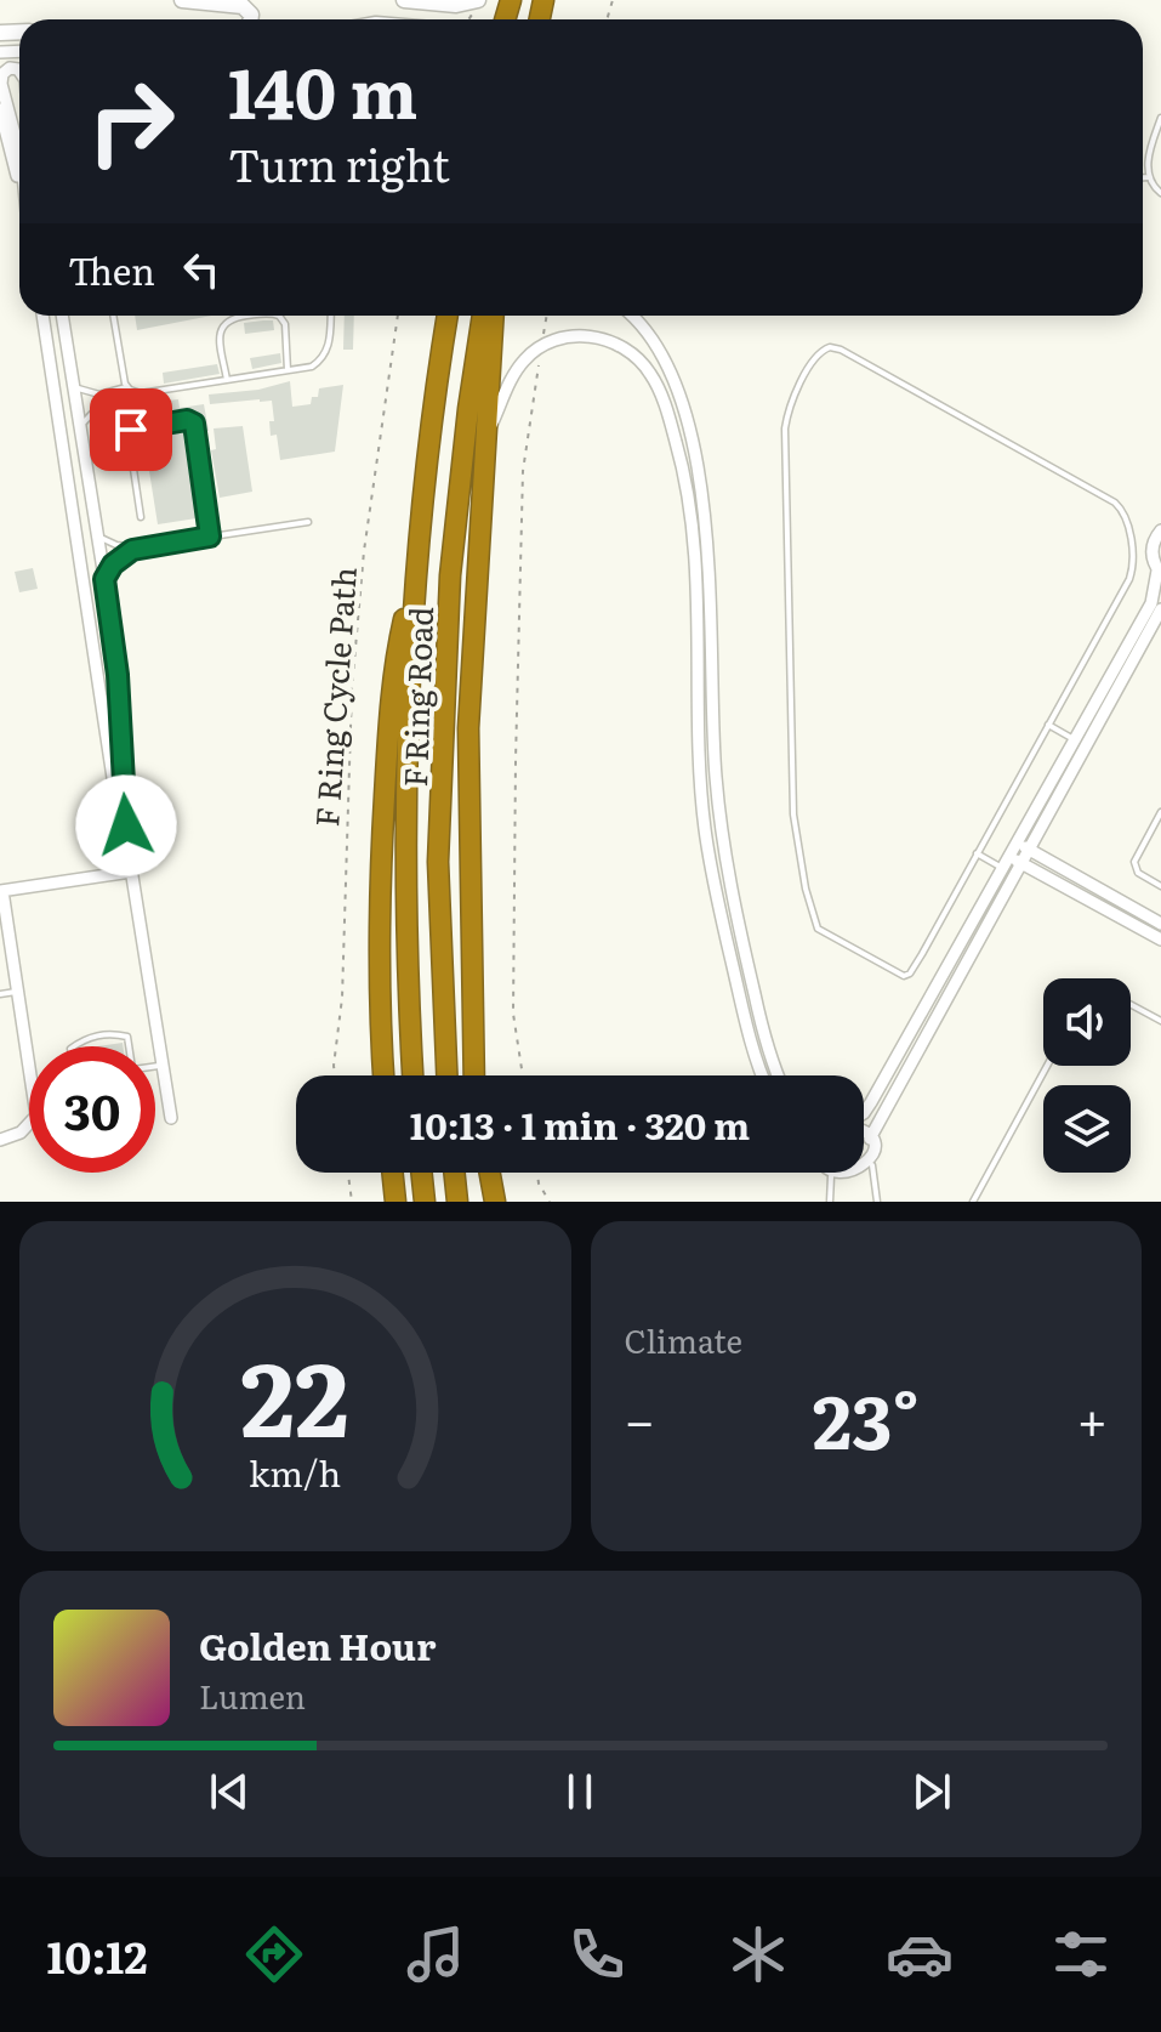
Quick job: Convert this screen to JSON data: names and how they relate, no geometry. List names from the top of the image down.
{
  "streets": {
    "highway": ["F Ring Road"],
    "path": ["F Ring Cycle Path"]
  },
  "page": {
    "turn": ["140 m", "Turn right"],
    "then": "Then",
    "limit": "30",
    "trip": "10:13 · 1 min · 320 m",
    "tile": "Climate",
    "heat": ["−", "23°", "+"],
    "song": ["Golden Hour", "Lumen"],
    "tabs": "10:12",
    "gauge": ["22", "km/h"]
  }
}
